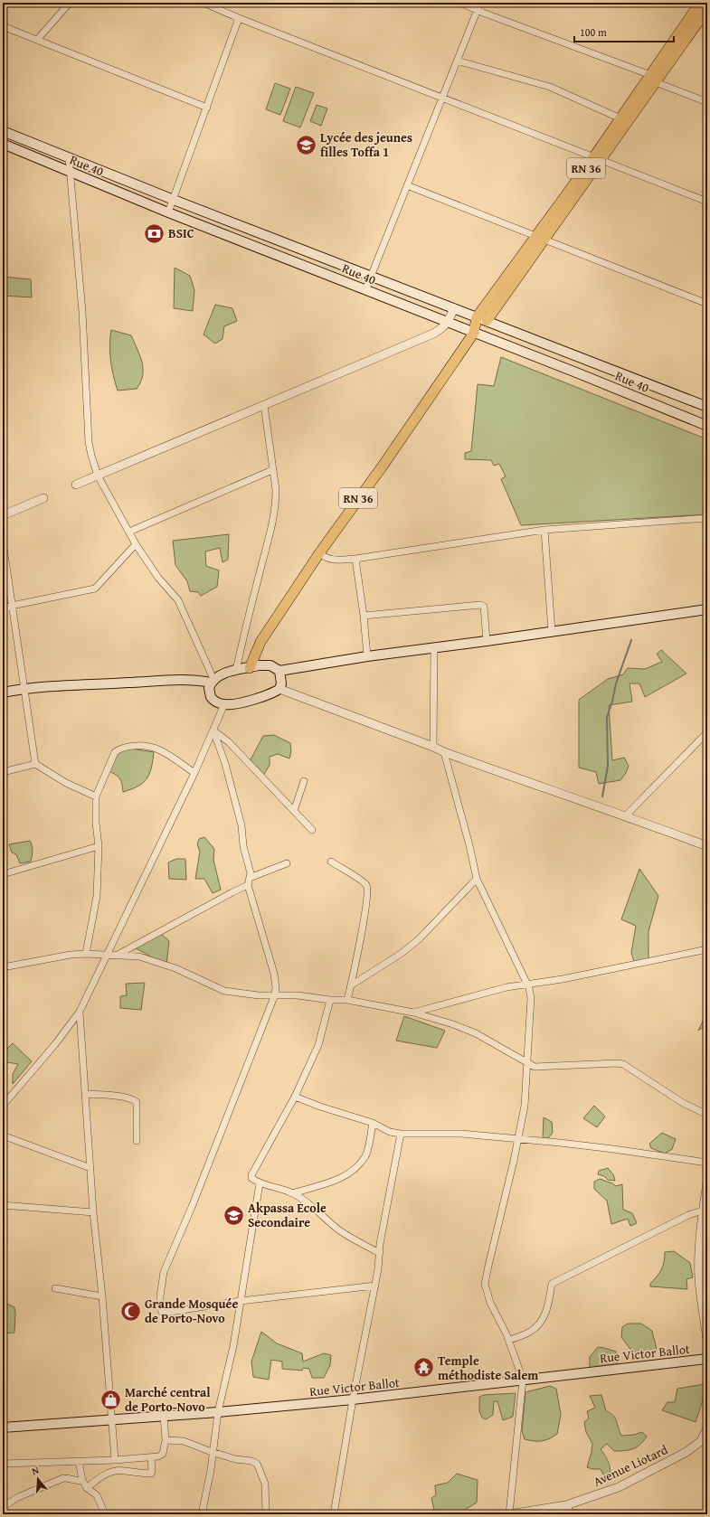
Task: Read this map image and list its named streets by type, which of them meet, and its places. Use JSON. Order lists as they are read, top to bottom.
{
  "streets": {
    "main road": ["Rue 40", "RN 36", "Rue Victor Ballot"],
    "street": ["Avenue Liotard"]
  },
  "crossings": [
    ["Rue 40", "RN 36"]
  ],
  "places": {
    "school or university": ["Lycée des jeunes filles Toffa 1", "Akpassa Ecole Secondaire"],
    "bank": ["BSIC"],
    "mosque": ["Grande Mosquée de Porto-Novo"],
    "temple": ["Temple méthodiste Salem"],
    "shop": ["Marché central de Porto-Novo"]
  },
  "scale_bar": "100 m",
  "north": "top"
}
